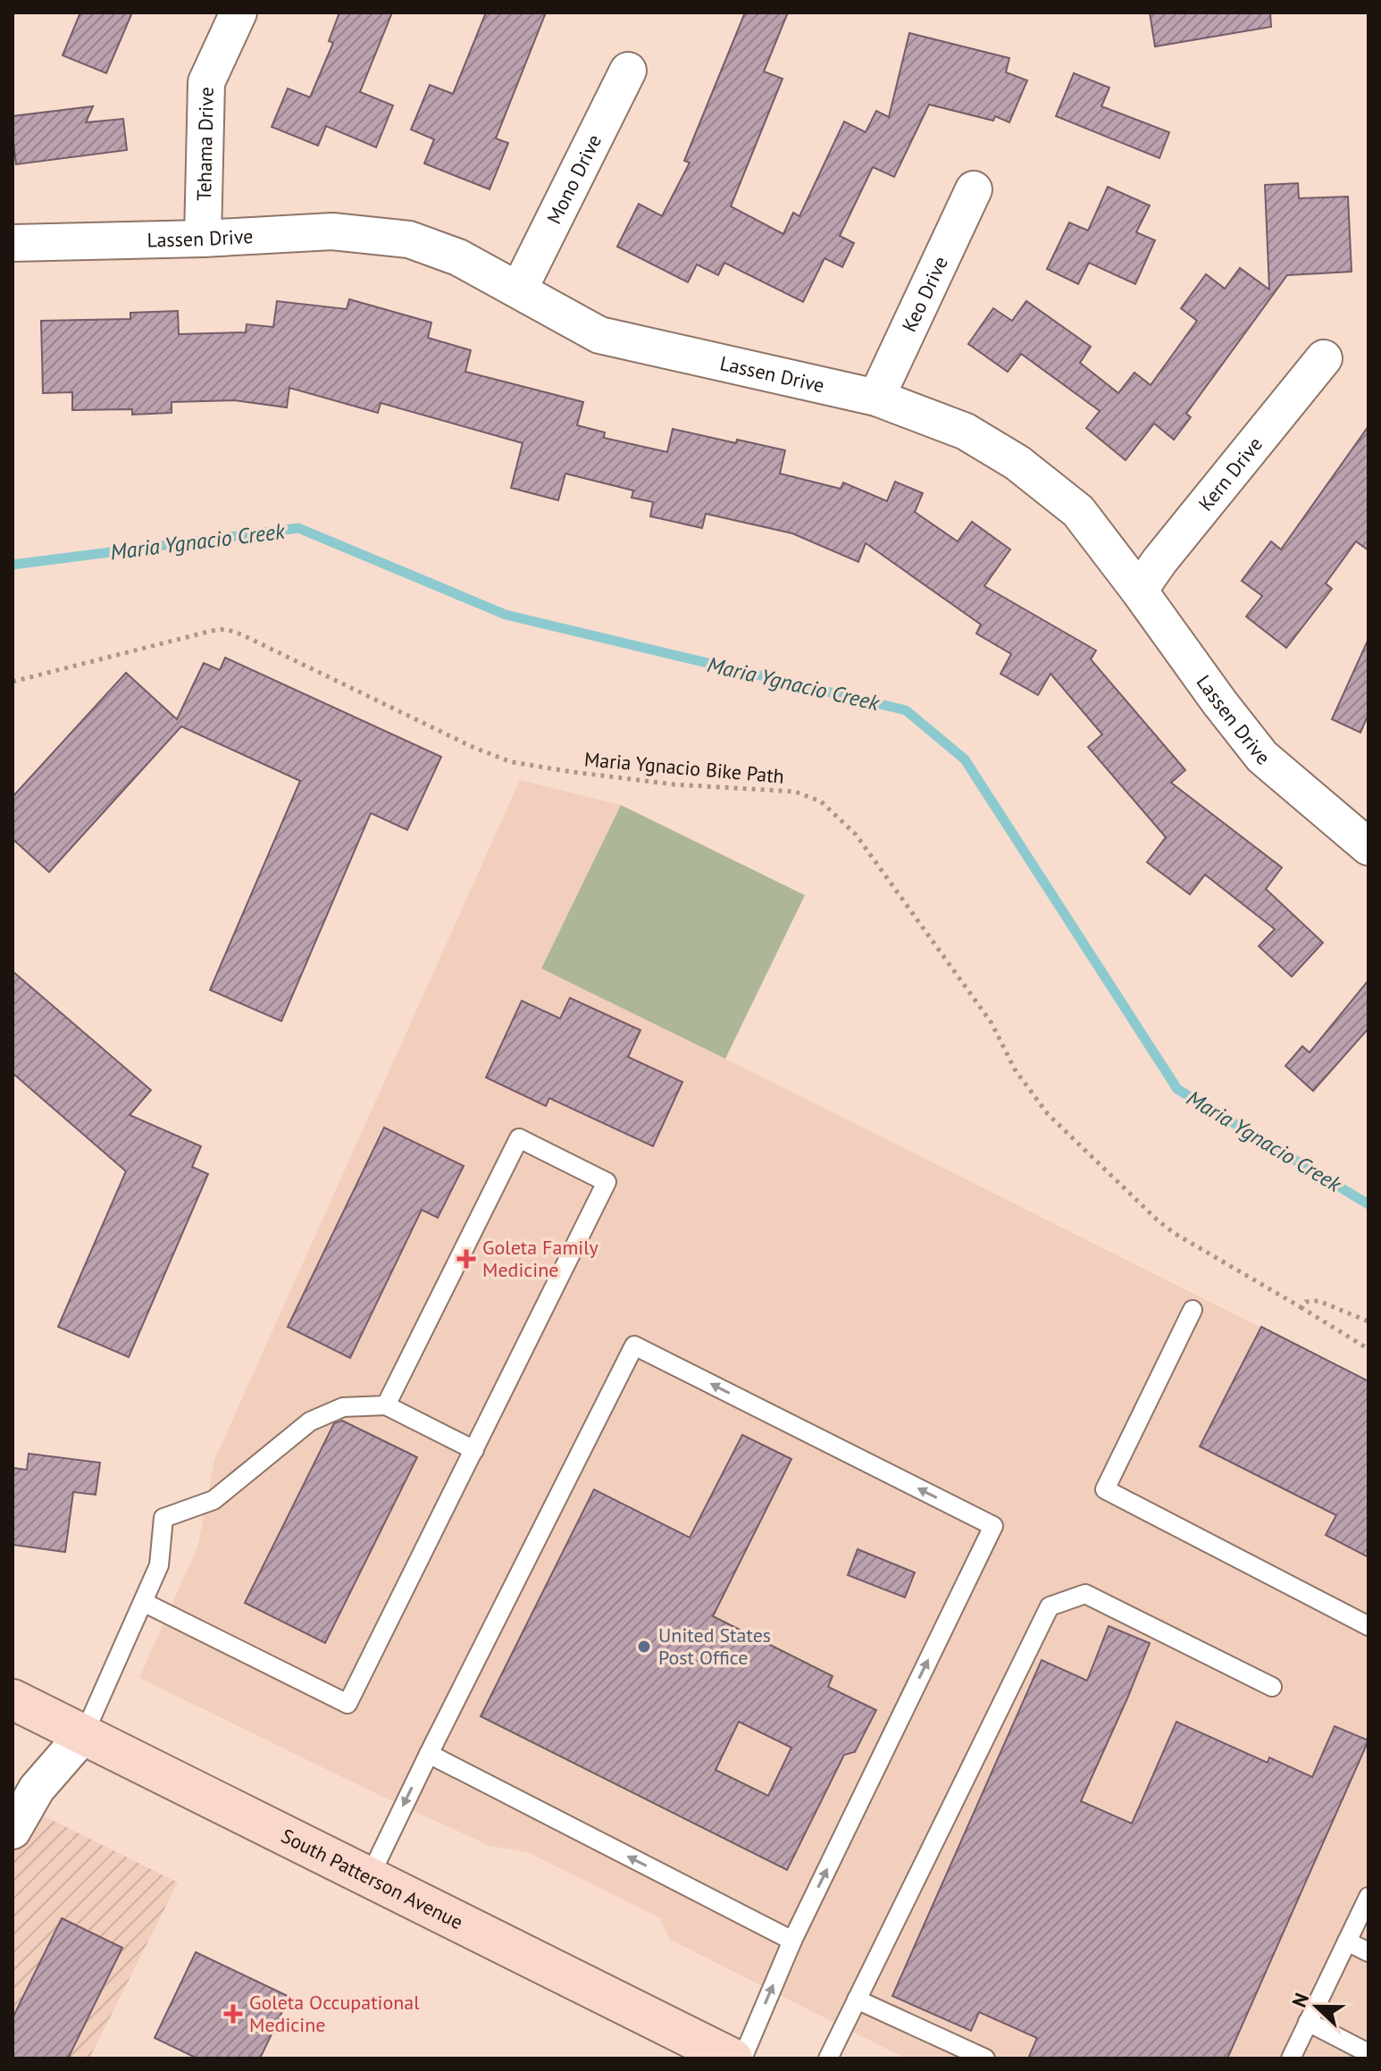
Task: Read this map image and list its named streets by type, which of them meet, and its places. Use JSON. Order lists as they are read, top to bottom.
{
  "streets": {
    "main road": ["South Patterson Avenue"],
    "street": [
      "Tehama Drive",
      "Mono Drive",
      "Lassen Drive",
      "Keo Drive",
      "Kern Drive"
    ],
    "path": ["Maria Ygnacio Bike Path"]
  },
  "crossings": [
    ["Tehama Drive", "Lassen Drive"],
    ["Mono Drive", "Lassen Drive"],
    ["Lassen Drive", "Keo Drive"],
    ["Lassen Drive", "Kern Drive"]
  ],
  "water": ["Maria Ygnacio Creek"],
  "places": {
    "health": ["Goleta Family Medicine", "Goleta Occupational Medicine"],
    "other": ["United States Post Office"]
  },
  "north": "left"
}
